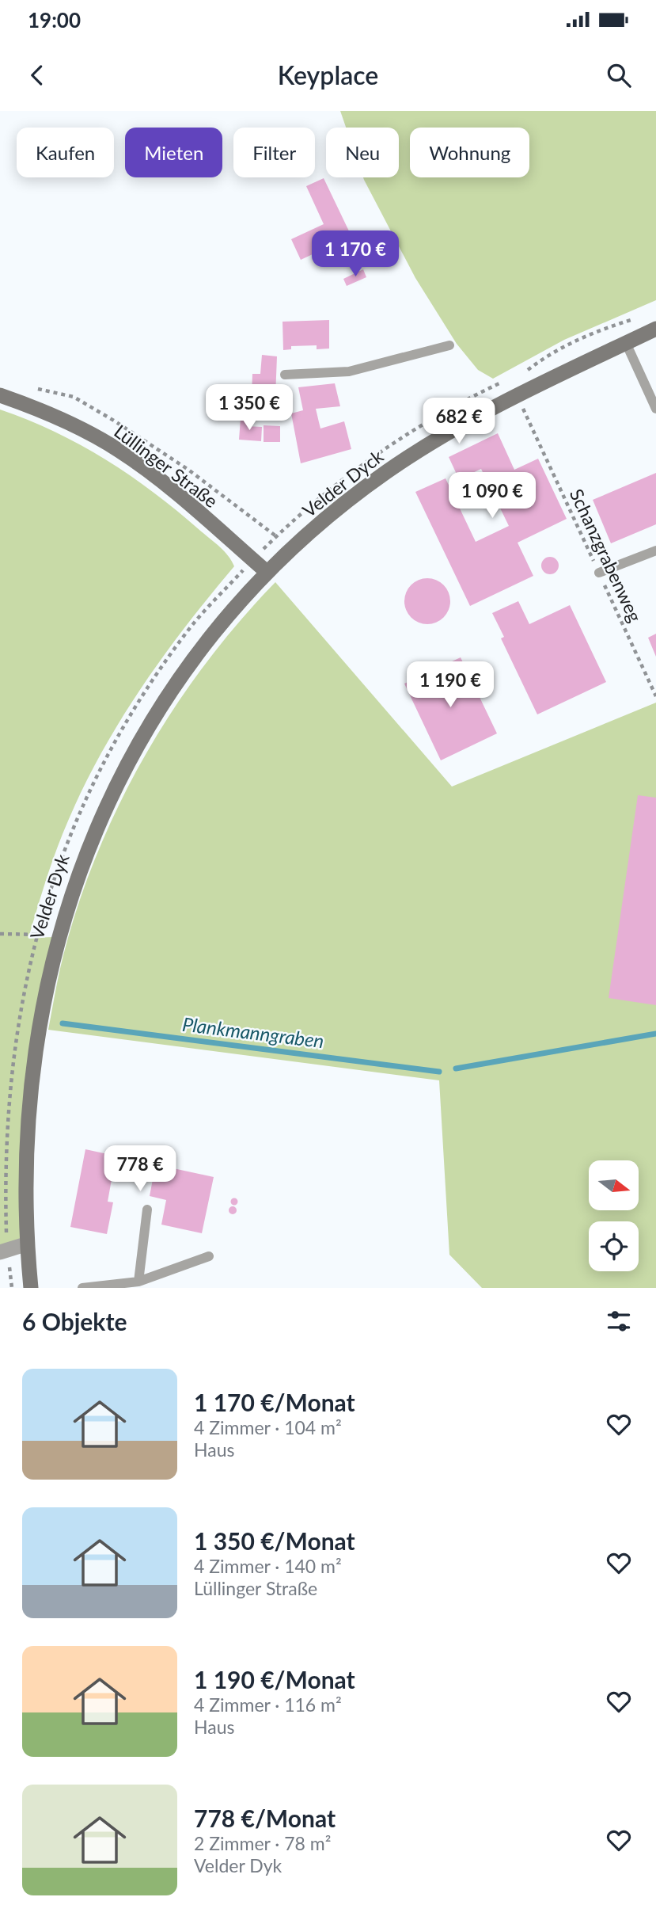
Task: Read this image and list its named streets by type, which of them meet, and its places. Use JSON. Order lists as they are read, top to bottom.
{
  "streets": {
    "main road": ["Lüllinger Straße", "Velder Dyck", "Velder Dyk"],
    "path": ["Schanzgrabenweg"]
  },
  "crossings": [
    ["Lüllinger Straße", "Velder Dyck"],
    ["Lüllinger Straße", "Velder Dyk"],
    ["Velder Dyck", "Schanzgrabenweg"],
    ["Velder Dyck", "Velder Dyk"]
  ],
  "water": ["Plankmanngraben"],
  "north": "right",
  "page": {
    "status": "19:00",
    "header": "Keyplace",
    "chip": [
      "Kaufen",
      "Mieten",
      "Filter",
      "Neu",
      "Wohnung"
    ],
    "price": [
      "1 170 €",
      "1 350 €",
      "682 €",
      "1 090 €",
      "1 190 €",
      "778 €"
    ],
    "heading": "6 Objekte",
    "list": [
      {
        "name": "1 170 €/Monat",
        "note": "4 Zimmer · 104 m² · Haus"
      },
      {
        "name": "1 350 €/Monat",
        "note": "4 Zimmer · 140 m² · Lüllinger Straße"
      },
      {
        "name": "1 190 €/Monat",
        "note": "4 Zimmer · 116 m² · Haus"
      },
      {
        "name": "778 €/Monat",
        "note": "2 Zimmer · 78 m² · Velder Dyk"
      }
    ]
  }
}
